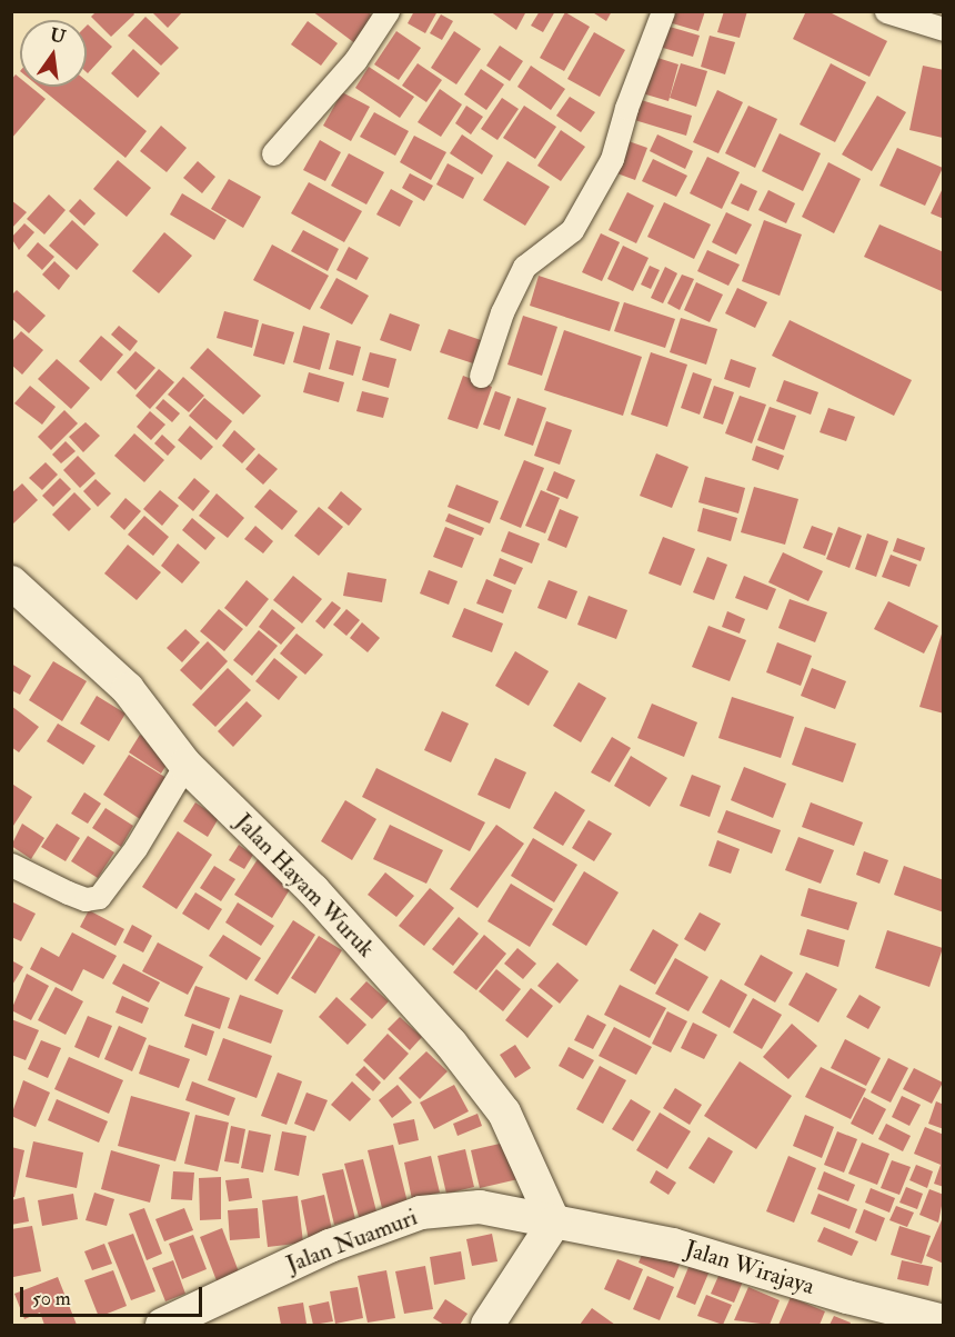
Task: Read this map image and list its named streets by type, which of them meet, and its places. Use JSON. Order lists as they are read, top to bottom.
{
  "streets": {
    "street": ["Jalan Hayam Wuruk", "Jalan Nuamuri", "Jalan Wirajaya"]
  },
  "crossings": [
    ["Jalan Hayam Wuruk", "Jalan Nuamuri"],
    ["Jalan Hayam Wuruk", "Jalan Wirajaya"],
    ["Jalan Nuamuri", "Jalan Wirajaya"]
  ],
  "scale_bar": "50 m",
  "north": "top"
}
